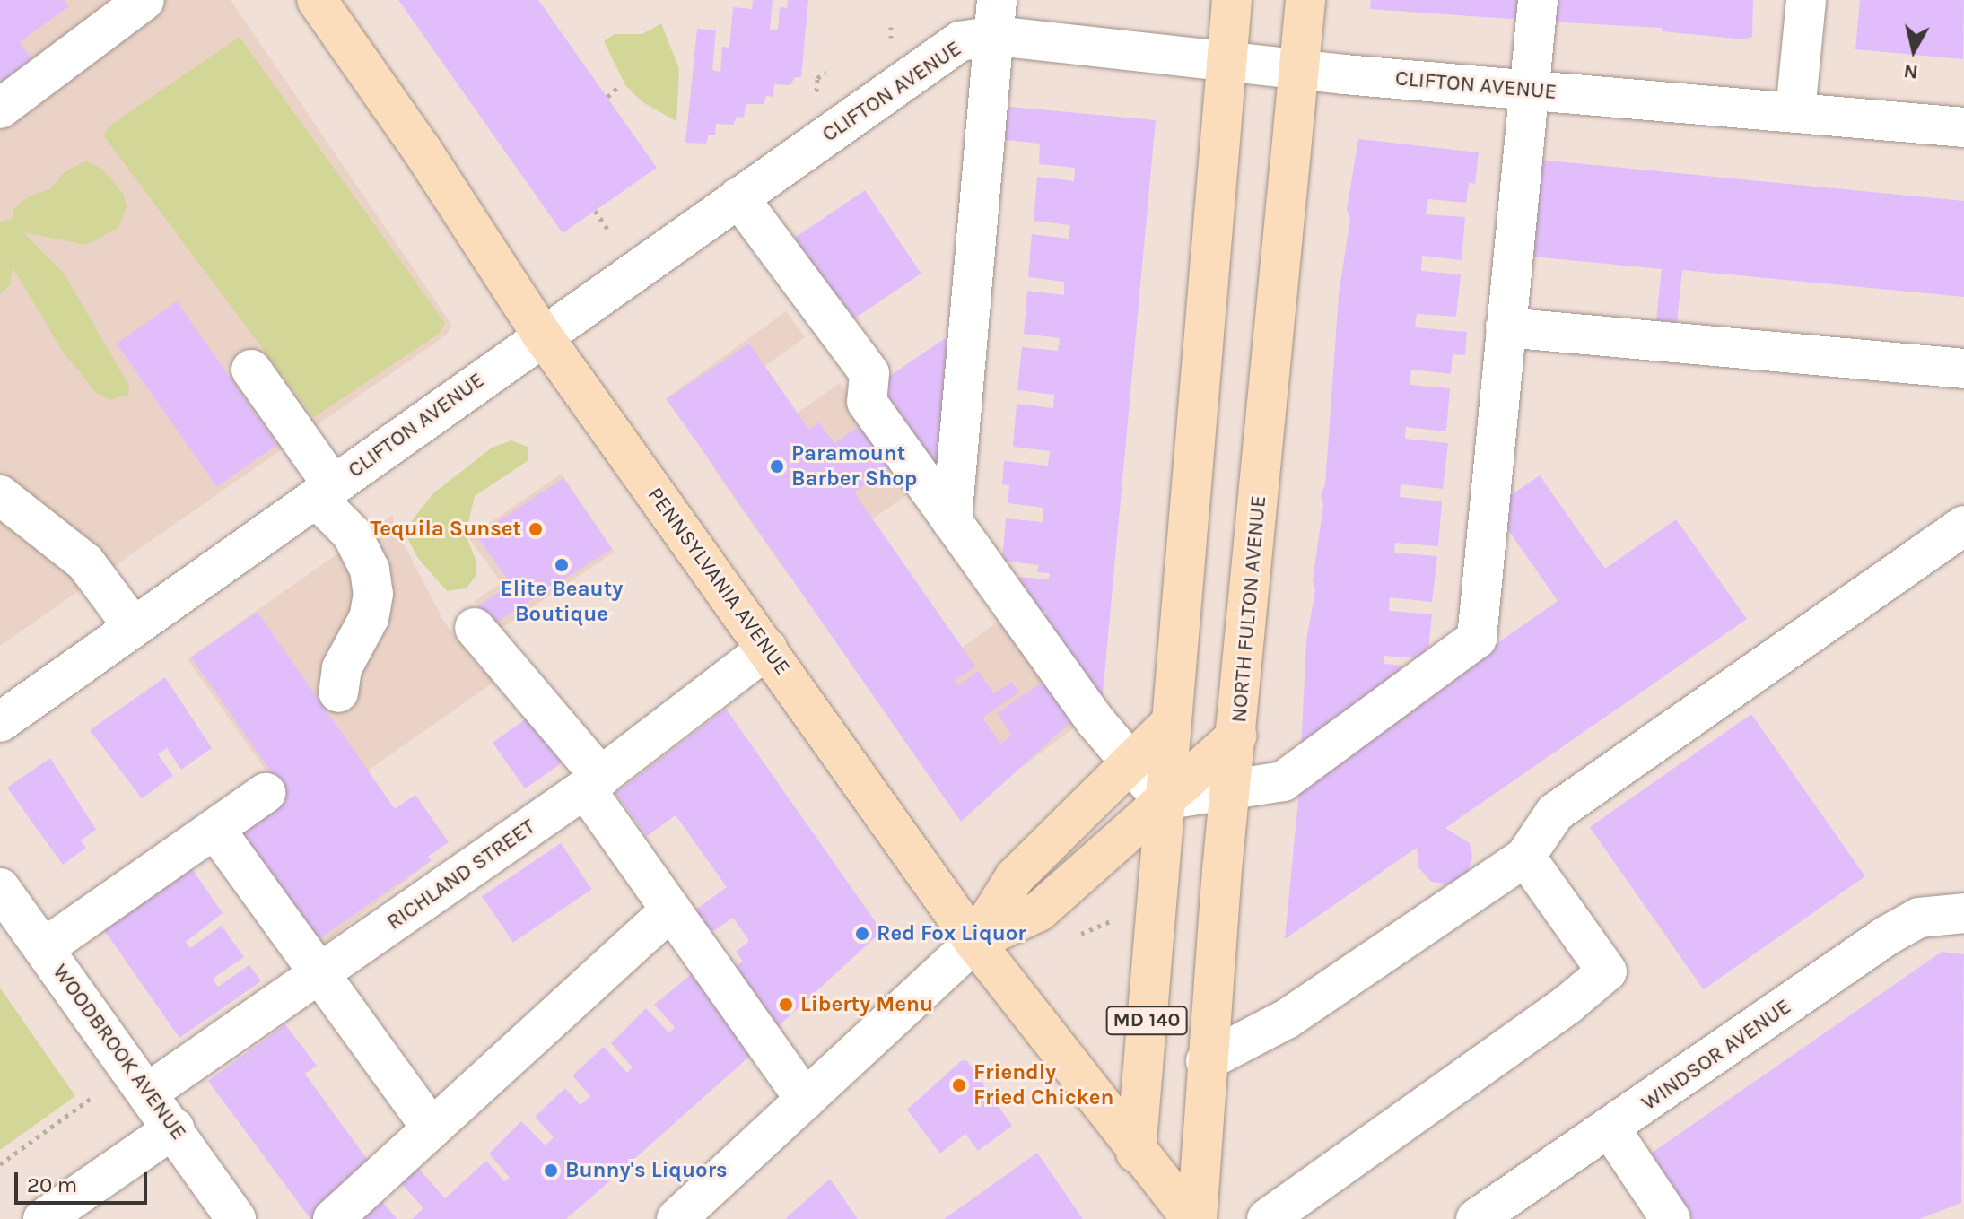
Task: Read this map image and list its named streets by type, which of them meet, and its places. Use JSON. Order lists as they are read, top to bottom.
{
  "streets": {
    "main road": ["PENNSYLVANIA AVENUE", "NORTH FULTON AVENUE", "MD 140"],
    "street": [
      "CLIFTON AVENUE",
      "RICHLAND STREET",
      "WOODBROOK AVENUE",
      "WINDSOR AVENUE"
    ]
  },
  "crossings": [
    ["CLIFTON AVENUE", "PENNSYLVANIA AVENUE"],
    ["CLIFTON AVENUE", "NORTH FULTON AVENUE"],
    ["PENNSYLVANIA AVENUE", "NORTH FULTON AVENUE"],
    ["PENNSYLVANIA AVENUE", "RICHLAND STREET"],
    ["PENNSYLVANIA AVENUE", "MD 140"],
    ["RICHLAND STREET", "WOODBROOK AVENUE"]
  ],
  "places": [
    "Paramount Barber Shop",
    "Tequila Sunset",
    "Elite Beauty Boutique",
    "Red Fox Liquor",
    "Liberty Menu",
    "Friendly Fried Chicken",
    "Bunny's Liquors"
  ],
  "scale_bar": "20 m",
  "north": "bottom"
}
